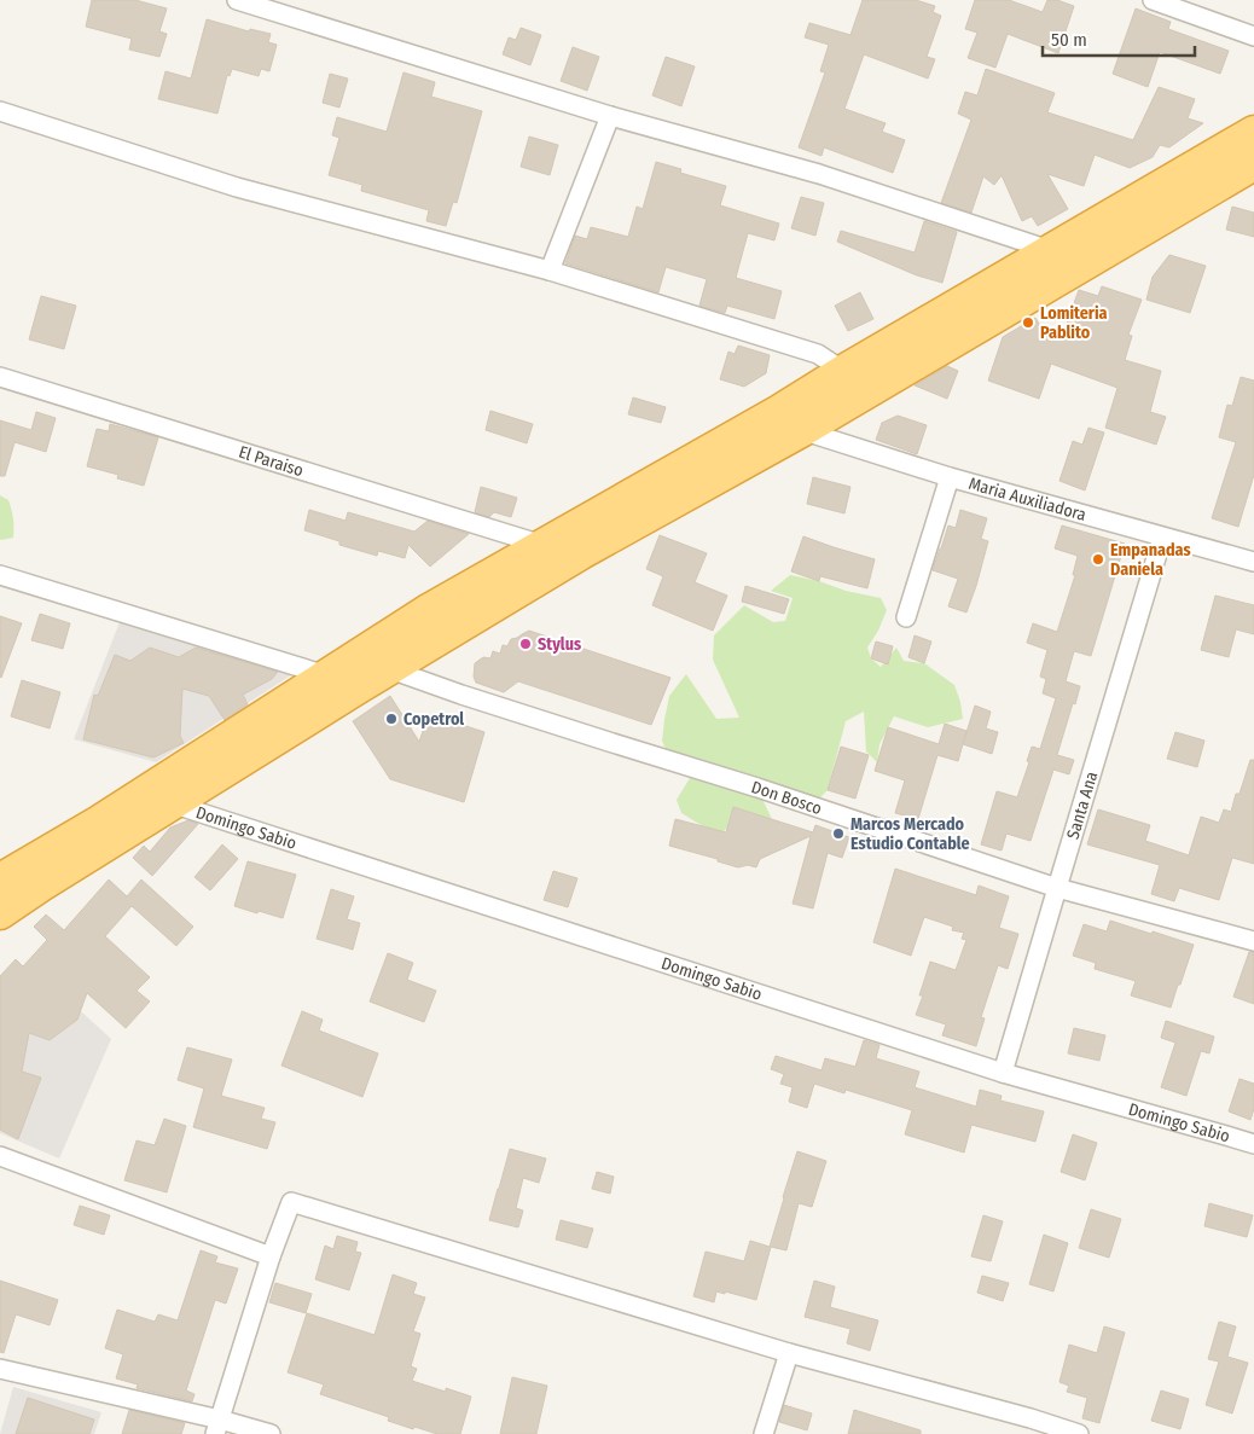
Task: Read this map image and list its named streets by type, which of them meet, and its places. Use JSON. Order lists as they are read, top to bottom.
{
  "streets": {
    "street": [
      "El Paraiso",
      "Maria Auxiliadora",
      "Don Bosco",
      "Santa Ana",
      "Domingo Sabio"
    ]
  },
  "crossings": [
    ["Maria Auxiliadora", "Santa Ana"],
    ["Don Bosco", "Santa Ana"],
    ["Santa Ana", "Domingo Sabio"]
  ],
  "places": [
    "Lomiteria Pablito",
    "Empanadas Daniela",
    "Stylus",
    "Copetrol",
    "Marcos Mercado Estudio Contable"
  ],
  "scale_bar": "50 m"
}
